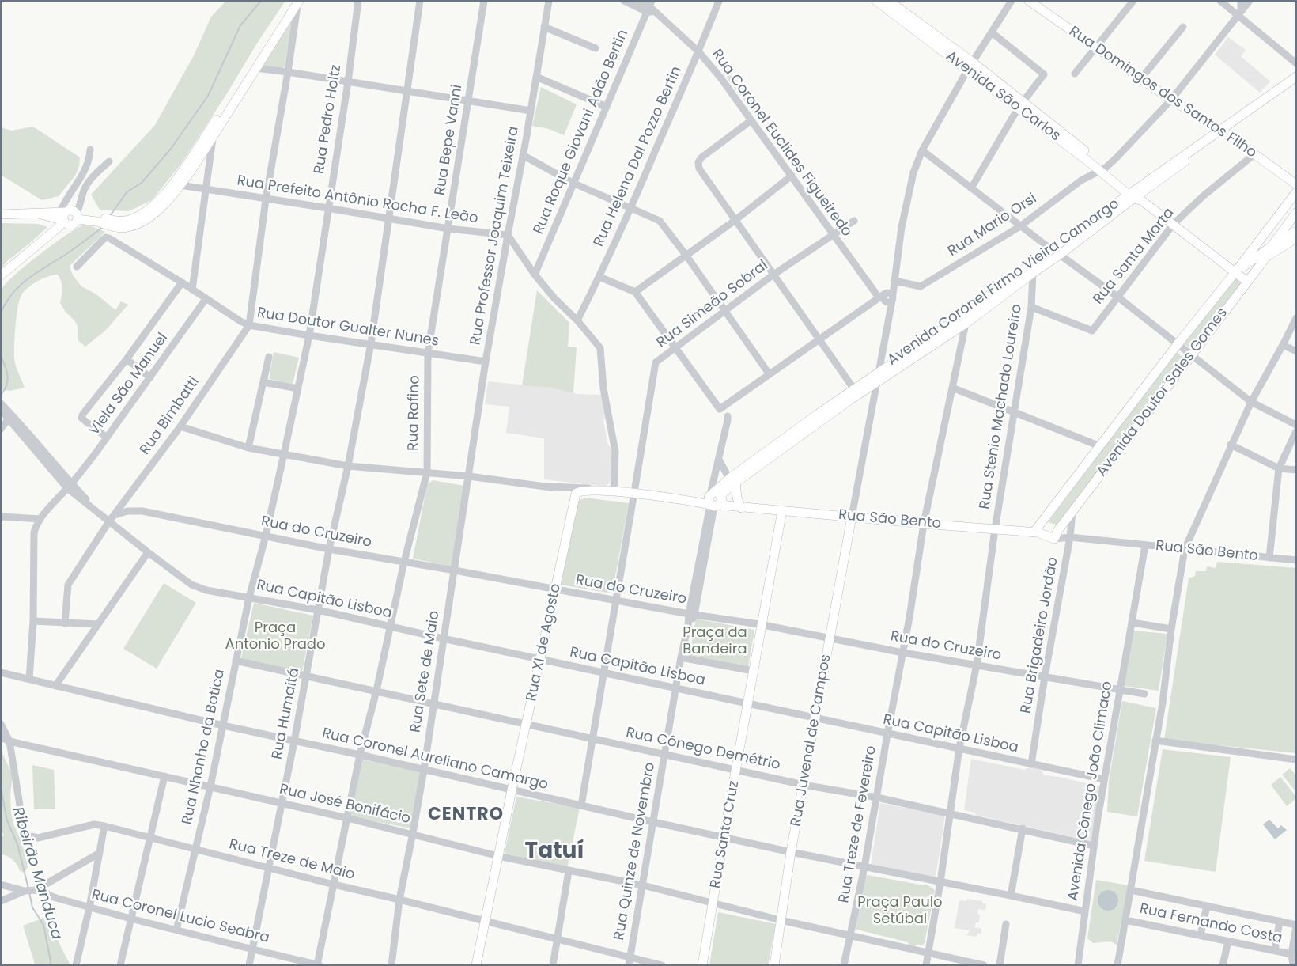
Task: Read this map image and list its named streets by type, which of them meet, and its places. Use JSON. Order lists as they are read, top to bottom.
{
  "streets": {
    "main road": [
      "Rua Domingos dos Santos Filho",
      "Avenida São Carlos",
      "Avenida Coronel Firmo Vieira Camargo",
      "Avenida Doutor Sales Gomes",
      "Rua São Bento",
      "Rua XI de Agosto",
      "Rua Juvenal de Campos",
      "Rua Santa Cruz"
    ],
    "street": [
      "Rua Pedro Holtz",
      "Rua Roque Giovani Adão Bertin",
      "Rua Bepe Vanni",
      "Rua Coronel Euclides Figueiredo",
      "Rua Helena Dal Pozzo Bertin",
      "Rua Prefeito Antônio Rocha F. Leão",
      "Rua Mario Orsi",
      "Rua Professor Joaquim Teixeira",
      "Rua Santa Marta",
      "Rua Simeão Sobral",
      "Rua Doutor Gualter Nunes",
      "Viela São Manuel",
      "Rua Stenio Machado Loureiro",
      "Rua Rafino",
      "Rua Bimbatti",
      "Rua do Cruzeiro",
      "Rua Capitão Lisboa",
      "Rua Brigadeiro Jordão",
      "Rua Sete de Maio",
      "Rua Humaitá",
      "Rua Nhonho da Botica",
      "Rua Cônego Demétrio",
      "Rua Coronel Aureliano Camargo",
      "Avenida Cônego João Climaco",
      "Rua José Bonifácio",
      "Rua Treze de Fevereiro",
      "Rua Quinze de Novembro",
      "Rua Treze de Maio",
      "Rua Coronel Lucio Seabra",
      "Rua Fernando Costa"
    ]
  },
  "crossings": [
    ["Rua Domingos dos Santos Filho", "Rua Mario Orsi"],
    ["Rua Domingos dos Santos Filho", "Rua Santa Marta"],
    ["Rua Domingos dos Santos Filho", "Avenida Coronel Firmo Vieira Camargo"],
    ["Avenida São Carlos", "Rua Mario Orsi"],
    ["Avenida São Carlos", "Rua Santa Marta"],
    ["Avenida São Carlos", "Avenida Coronel Firmo Vieira Camargo"],
    ["Avenida São Carlos", "Avenida Doutor Sales Gomes"],
    ["Rua Pedro Holtz", "Rua Prefeito Antônio Rocha F. Leão"],
    ["Rua Pedro Holtz", "Rua Doutor Gualter Nunes"],
    ["Rua Pedro Holtz", "Rua Nhonho da Botica"],
    ["Rua Roque Giovani Adão Bertin", "Rua Coronel Euclides Figueiredo"],
    ["Rua Bepe Vanni", "Rua Prefeito Antônio Rocha F. Leão"],
    ["Rua Bepe Vanni", "Rua Doutor Gualter Nunes"],
    ["Rua Bepe Vanni", "Rua Rafino"],
    ["Rua Coronel Euclides Figueiredo", "Rua Helena Dal Pozzo Bertin"],
    ["Rua Coronel Euclides Figueiredo", "Rua Simeão Sobral"],
    ["Rua Prefeito Antônio Rocha F. Leão", "Rua Professor Joaquim Teixeira"],
    ["Rua Prefeito Antônio Rocha F. Leão", "Rua Humaitá"],
    ["Rua Professor Joaquim Teixeira", "Rua Doutor Gualter Nunes"],
    ["Rua Professor Joaquim Teixeira", "Rua São Bento"],
    ["Rua Professor Joaquim Teixeira", "Rua do Cruzeiro"],
    ["Rua Professor Joaquim Teixeira", "Rua Sete de Maio"],
    ["Rua Santa Marta", "Rua Stenio Machado Loureiro"],
    ["Avenida Coronel Firmo Vieira Camargo", "Rua Stenio Machado Loureiro"],
    ["Avenida Coronel Firmo Vieira Camargo", "Rua São Bento"],
    ["Avenida Coronel Firmo Vieira Camargo", "Rua Treze de Fevereiro"],
    ["Avenida Coronel Firmo Vieira Camargo", "Rua Quinze de Novembro"],
    ["Rua Simeão Sobral", "Rua São Bento"],
    ["Rua Simeão Sobral", "Rua do Cruzeiro"],
    ["Rua Simeão Sobral", "Rua Capitão Lisboa"],
    ["Rua Simeão Sobral", "Rua Cônego Demétrio"],
    ["Rua Simeão Sobral", "Rua Coronel Aureliano Camargo"],
    ["Rua Doutor Gualter Nunes", "Viela São Manuel"],
    ["Rua Doutor Gualter Nunes", "Rua Rafino"],
    ["Rua Doutor Gualter Nunes", "Rua Bimbatti"],
    ["Rua Doutor Gualter Nunes", "Rua Humaitá"],
    ["Viela São Manuel", "Rua Capitão Lisboa"],
    ["Viela São Manuel", "Rua Coronel Aureliano Camargo"],
    ["Avenida Doutor Sales Gomes", "Rua São Bento"],
    ["Avenida Doutor Sales Gomes", "Rua Brigadeiro Jordão"],
    ["Rua Stenio Machado Loureiro", "Rua São Bento"],
    ["Rua Stenio Machado Loureiro", "Rua do Cruzeiro"],
    ["Rua Stenio Machado Loureiro", "Rua Capitão Lisboa"],
    ["Rua Stenio Machado Loureiro", "Rua Cônego Demétrio"],
    ["Rua Rafino", "Rua São Bento"],
    ["Rua Rafino", "Rua do Cruzeiro"],
    ["Rua Rafino", "Rua Capitão Lisboa"],
    ["Rua Rafino", "Rua Cônego Demétrio"],
    ["Rua Rafino", "Rua Coronel Aureliano Camargo"],
    ["Rua Rafino", "Rua José Bonifácio"],
    ["Rua Rafino", "Rua Treze de Maio"],
    ["Rua Rafino", "Rua Coronel Lucio Seabra"],
    ["Rua Bimbatti", "Rua São Bento"],
    ["Rua Bimbatti", "Rua do Cruzeiro"],
    ["Rua Bimbatti", "Rua Capitão Lisboa"],
    ["Rua São Bento", "Rua Brigadeiro Jordão"],
    ["Rua São Bento", "Rua XI de Agosto"],
    ["Rua São Bento", "Rua Humaitá"],
    ["Rua São Bento", "Rua Juvenal de Campos"],
    ["Rua São Bento", "Rua Nhonho da Botica"],
    ["Rua São Bento", "Avenida Cônego João Climaco"],
    ["Rua São Bento", "Rua Treze de Fevereiro"],
    ["Rua São Bento", "Rua Santa Cruz"],
    ["Rua São Bento", "Rua Quinze de Novembro"],
    ["Rua do Cruzeiro", "Rua Brigadeiro Jordão"],
    ["Rua do Cruzeiro", "Rua XI de Agosto"],
    ["Rua do Cruzeiro", "Rua Sete de Maio"],
    ["Rua do Cruzeiro", "Rua Humaitá"],
    ["Rua do Cruzeiro", "Rua Juvenal de Campos"],
    ["Rua do Cruzeiro", "Rua Nhonho da Botica"],
    ["Rua do Cruzeiro", "Avenida Cônego João Climaco"],
    ["Rua do Cruzeiro", "Rua Treze de Fevereiro"],
    ["Rua do Cruzeiro", "Rua Santa Cruz"],
    ["Rua do Cruzeiro", "Rua Quinze de Novembro"],
    ["Rua Capitão Lisboa", "Rua Brigadeiro Jordão"],
    ["Rua Capitão Lisboa", "Rua XI de Agosto"],
    ["Rua Capitão Lisboa", "Rua Sete de Maio"],
    ["Rua Capitão Lisboa", "Rua Humaitá"],
    ["Rua Capitão Lisboa", "Rua Juvenal de Campos"],
    ["Rua Capitão Lisboa", "Rua Nhonho da Botica"],
    ["Rua Capitão Lisboa", "Avenida Cônego João Climaco"],
    ["Rua Capitão Lisboa", "Rua Treze de Fevereiro"],
    ["Rua Capitão Lisboa", "Rua Santa Cruz"],
    ["Rua Capitão Lisboa", "Rua Quinze de Novembro"],
    ["Rua XI de Agosto", "Rua Cônego Demétrio"],
    ["Rua XI de Agosto", "Rua Coronel Aureliano Camargo"],
    ["Rua XI de Agosto", "Rua José Bonifácio"],
    ["Rua Sete de Maio", "Rua Cônego Demétrio"],
    ["Rua Sete de Maio", "Rua Coronel Aureliano Camargo"],
    ["Rua Sete de Maio", "Rua José Bonifácio"],
    ["Rua Sete de Maio", "Rua Treze de Maio"],
    ["Rua Humaitá", "Rua Cônego Demétrio"],
    ["Rua Humaitá", "Rua Coronel Aureliano Camargo"],
    ["Rua Humaitá", "Rua José Bonifácio"],
    ["Rua Humaitá", "Rua Treze de Maio"],
    ["Rua Humaitá", "Rua Coronel Lucio Seabra"],
    ["Rua Juvenal de Campos", "Rua Cônego Demétrio"],
    ["Rua Juvenal de Campos", "Rua Coronel Aureliano Camargo"],
    ["Rua Juvenal de Campos", "Rua José Bonifácio"],
    ["Rua Nhonho da Botica", "Rua Cônego Demétrio"],
    ["Rua Nhonho da Botica", "Rua Coronel Aureliano Camargo"],
    ["Rua Nhonho da Botica", "Rua José Bonifácio"],
    ["Rua Nhonho da Botica", "Rua Treze de Maio"],
    ["Rua Nhonho da Botica", "Rua Coronel Lucio Seabra"],
    ["Rua Cônego Demétrio", "Avenida Cônego João Climaco"],
    ["Rua Cônego Demétrio", "Rua Treze de Fevereiro"],
    ["Rua Cônego Demétrio", "Rua Santa Cruz"],
    ["Rua Cônego Demétrio", "Rua Quinze de Novembro"],
    ["Rua Coronel Aureliano Camargo", "Rua Treze de Fevereiro"],
    ["Rua Coronel Aureliano Camargo", "Rua Santa Cruz"],
    ["Rua Coronel Aureliano Camargo", "Rua Quinze de Novembro"],
    ["Rua José Bonifácio", "Rua Treze de Fevereiro"],
    ["Rua José Bonifácio", "Rua Santa Cruz"],
    ["Rua José Bonifácio", "Rua Quinze de Novembro"],
    ["Rua José Bonifácio", "Rua Treze de Maio"],
    ["Rua Quinze de Novembro", "Rua Treze de Maio"]
  ],
  "districts": ["CENTRO", "Tatuí"],
  "water": ["Ribeirão Manduca"],
  "parks": ["Praça Antonio Prado", "Praça da Bandeira", "Praça Paulo Setúbal"]
}
